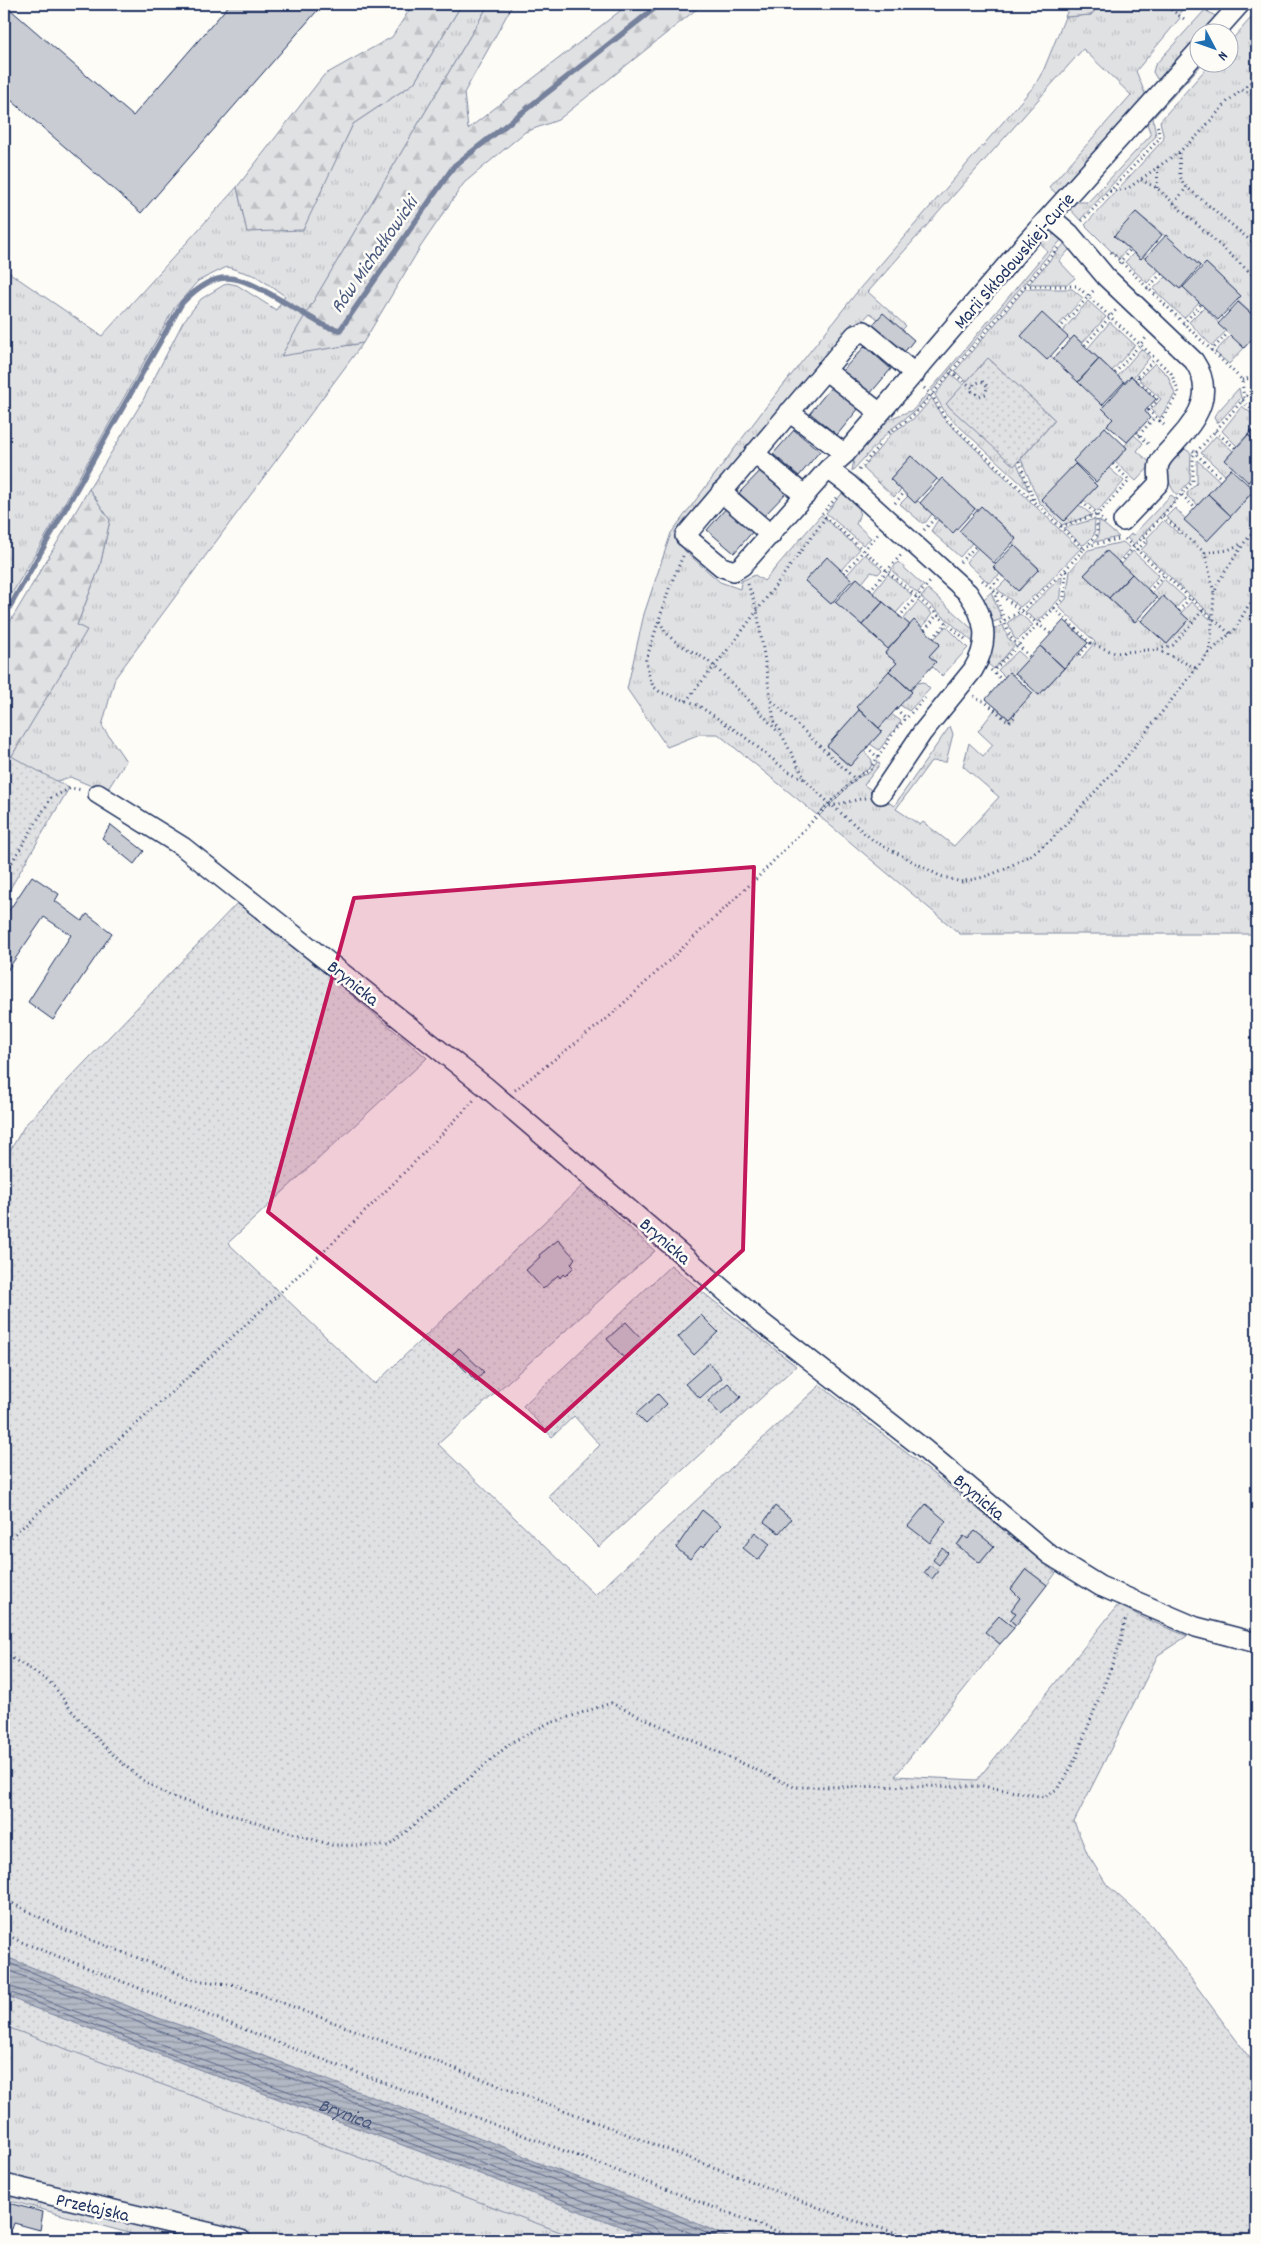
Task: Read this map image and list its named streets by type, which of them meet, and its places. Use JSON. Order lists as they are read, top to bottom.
{
  "streets": {
    "street": ["Marii Skłodowskiej-Curie", "Brynicka", "Przełajska"]
  },
  "water": ["Rów Michałkowicki", "Brynica"],
  "north": "bottom right"
}
